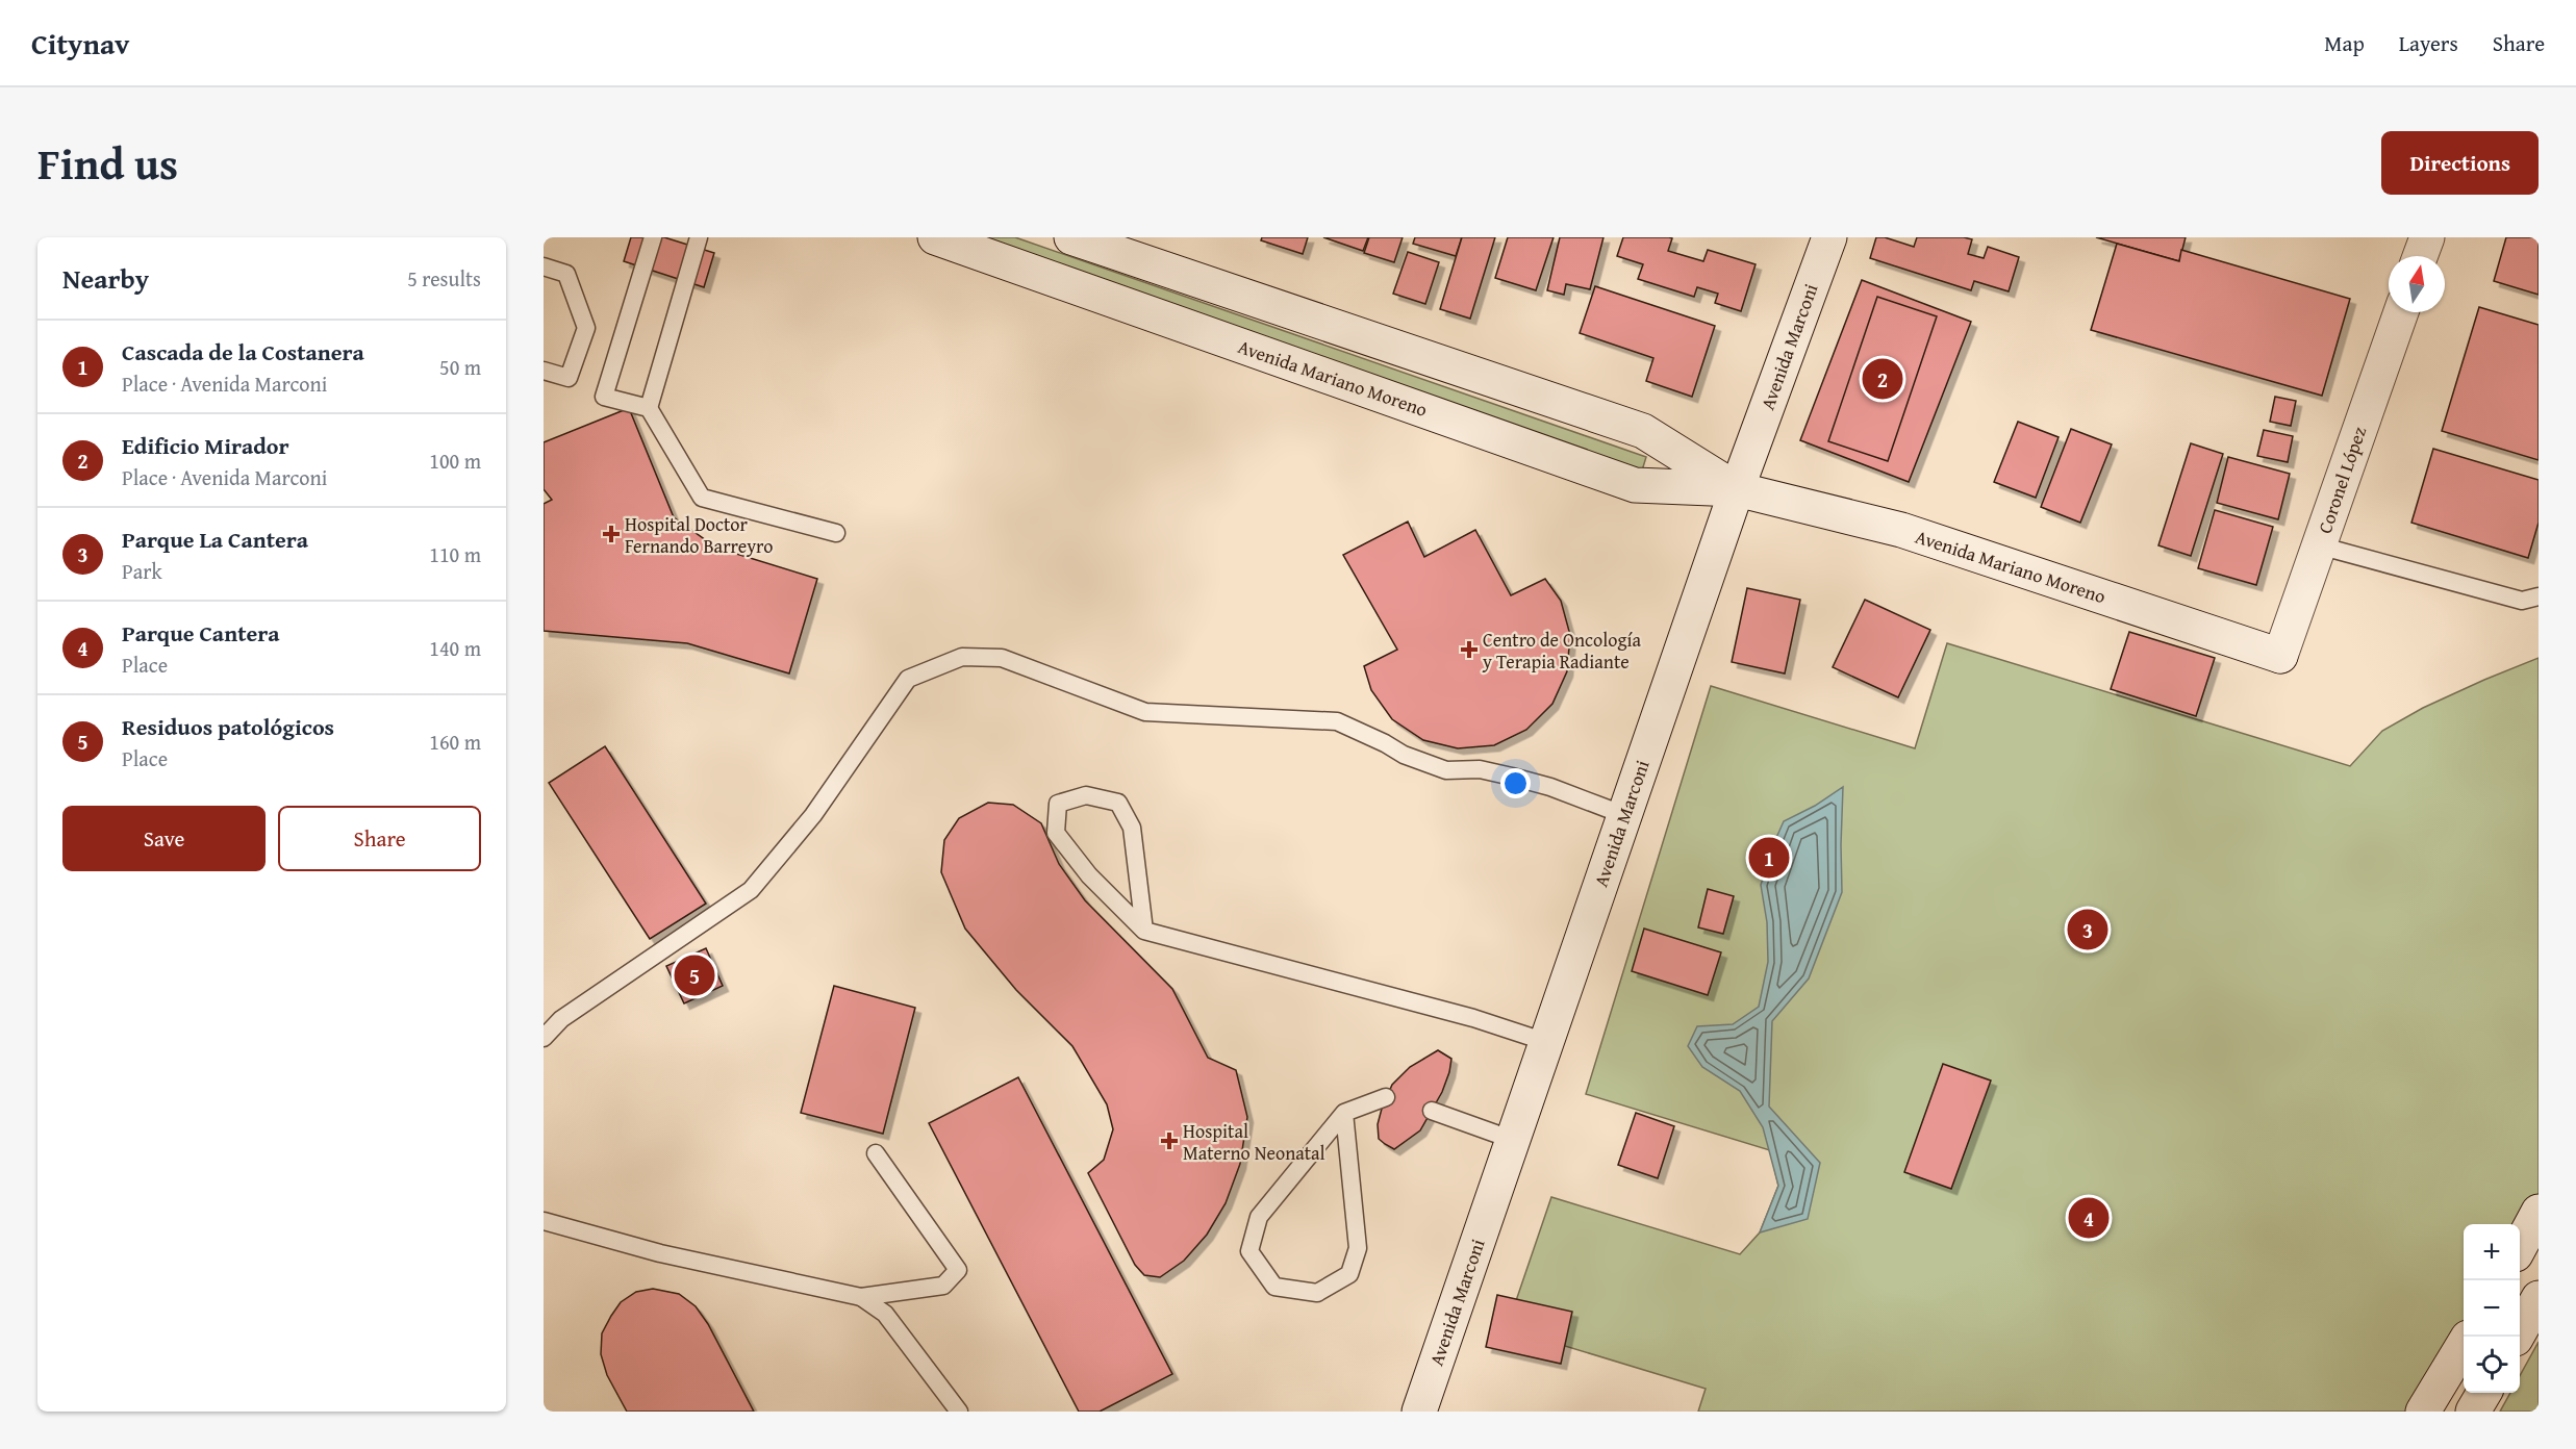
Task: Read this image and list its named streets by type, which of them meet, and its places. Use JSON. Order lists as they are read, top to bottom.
{
  "streets": {
    "main road": ["Avenida Marconi", "Avenida Mariano Moreno", "Coronel López"]
  },
  "crossings": [
    ["Avenida Marconi", "Avenida Mariano Moreno"],
    ["Avenida Mariano Moreno", "Coronel López"]
  ],
  "places": {
    "health": ["Hospital Doctor Fernando Barreyro", "Centro de Oncología y Terapia Radiante", "Hospital Materno Neonatal"]
  },
  "north": "top",
  "page": {
    "header": "Citynav",
    "nav": ["Map", "Layers", "Share"],
    "title": "Find us",
    "buttons": [
      "Directions",
      ["Save", "Share"]
    ],
    "heading": ["Nearby", "5 results"],
    "list": [
      {
        "mark": "1",
        "name": "Cascada de la Costanera",
        "note": "Place · Avenida Marconi",
        "value": "50 m"
      },
      {
        "mark": "2",
        "name": "Edificio Mirador",
        "note": "Place · Avenida Marconi",
        "value": "100 m"
      },
      {
        "mark": "3",
        "name": "Parque La Cantera",
        "note": "Park",
        "value": "110 m"
      },
      {
        "mark": "4",
        "name": "Parque Cantera",
        "note": "Place",
        "value": "140 m"
      },
      {
        "mark": "5",
        "name": "Residuos patológicos",
        "note": "Place",
        "value": "160 m"
      }
    ],
    "pins": [
      "2",
      "1",
      "3",
      "5",
      "4"
    ],
    "map_buttons": ["+", "−"]
  }
}
